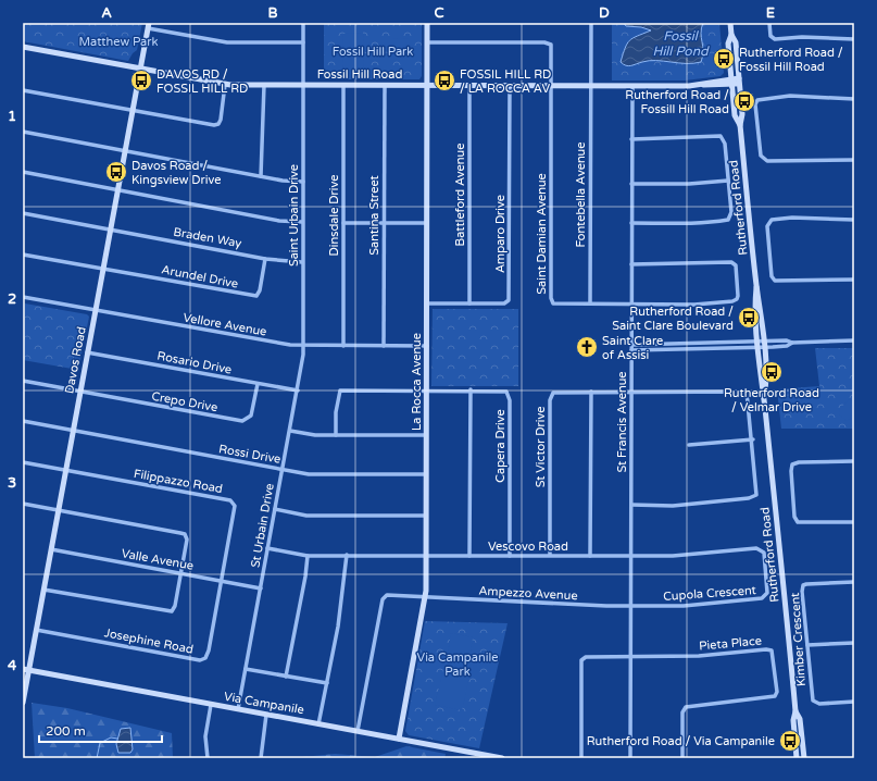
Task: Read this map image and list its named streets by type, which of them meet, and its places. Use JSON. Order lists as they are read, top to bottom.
{
  "streets": {
    "street": [
      "Fossil Hill Road",
      "Battleford Avenue",
      "Fontebella Avenue",
      "Rutherford Road",
      "Saint Urbain Drive",
      "Dinsdale Drive",
      "Santina Street",
      "Amparo Drive",
      "Saint Damian Avenue",
      "Braden Way",
      "Arundel Drive",
      "Vellore Avenue",
      "Davos Road",
      "Rosario Drive",
      "La Rocca Avenue",
      "Crepo Drive",
      "St Francis Avenue",
      "Capera Drive",
      "St Victor Drive",
      "Rossi Drive",
      "Filippazzo Road",
      "St Urbain Drive",
      "Vescovo Road",
      "Valle Avenue",
      "Ampezzo Avenue",
      "Cupola Crescent",
      "Kimber Crescent",
      "Josephine Road",
      "Pieta Place",
      "Via Campanile"
    ]
  },
  "crossings": [
    ["Fossil Hill Road", "Battleford Avenue"],
    ["Fossil Hill Road", "Fontebella Avenue"],
    ["Fossil Hill Road", "Rutherford Road"],
    ["Fossil Hill Road", "Saint Urbain Drive"],
    ["Fossil Hill Road", "Dinsdale Drive"],
    ["Fossil Hill Road", "Santina Street"],
    ["Fossil Hill Road", "Amparo Drive"],
    ["Fossil Hill Road", "Saint Damian Avenue"],
    ["Fossil Hill Road", "Davos Road"],
    ["Fossil Hill Road", "La Rocca Avenue"],
    ["Fossil Hill Road", "St Francis Avenue"],
    ["Battleford Avenue", "Amparo Drive"],
    ["Fontebella Avenue", "Saint Damian Avenue"],
    ["Saint Urbain Drive", "Braden Way"],
    ["Saint Urbain Drive", "Vellore Avenue"],
    ["Saint Urbain Drive", "St Urbain Drive"],
    ["Dinsdale Drive", "Vellore Avenue"],
    ["Santina Street", "Vellore Avenue"],
    ["Amparo Drive", "La Rocca Avenue"],
    ["Saint Damian Avenue", "La Rocca Avenue"],
    ["Saint Damian Avenue", "St Francis Avenue"],
    ["Braden Way", "Arundel Drive"],
    ["Braden Way", "Davos Road"],
    ["Arundel Drive", "Davos Road"],
    ["Vellore Avenue", "Davos Road"],
    ["Vellore Avenue", "La Rocca Avenue"],
    ["Vellore Avenue", "St Urbain Drive"],
    ["Davos Road", "Rosario Drive"],
    ["Davos Road", "Crepo Drive"],
    ["Davos Road", "Rossi Drive"],
    ["Davos Road", "Filippazzo Road"],
    ["Davos Road", "Valle Avenue"],
    ["Davos Road", "Josephine Road"],
    ["Davos Road", "Via Campanile"],
    ["Rosario Drive", "Crepo Drive"],
    ["Rosario Drive", "St Urbain Drive"],
    ["La Rocca Avenue", "Capera Drive"],
    ["La Rocca Avenue", "Rossi Drive"],
    ["La Rocca Avenue", "Vescovo Road"],
    ["La Rocca Avenue", "Ampezzo Avenue"],
    ["La Rocca Avenue", "Via Campanile"],
    ["St Francis Avenue", "St Victor Drive"],
    ["St Francis Avenue", "Vescovo Road"],
    ["St Francis Avenue", "Ampezzo Avenue"],
    ["St Francis Avenue", "Cupola Crescent"],
    ["St Francis Avenue", "Pieta Place"],
    ["Capera Drive", "Vescovo Road"],
    ["St Victor Drive", "Vescovo Road"],
    ["Rossi Drive", "St Urbain Drive"],
    ["Filippazzo Road", "Valle Avenue"],
    ["Filippazzo Road", "Josephine Road"],
    ["St Urbain Drive", "Vescovo Road"],
    ["St Urbain Drive", "Valle Avenue"],
    ["St Urbain Drive", "Via Campanile"],
    ["Vescovo Road", "Cupola Crescent"],
    ["Valle Avenue", "Josephine Road"],
    ["Ampezzo Avenue", "Cupola Crescent"],
    ["Ampezzo Avenue", "Via Campanile"]
  ],
  "water": ["Fossil Hill Pond"],
  "parks": ["Matthew Park", "Fossil Hill Park", "Via Campanile Park"],
  "places": {
    "bus stop": [
      "Rutherford Road / Fossil Hill Road",
      "DAVOS RD / FOSSIL HILL RD",
      "FOSSIL HILL RD / LA ROCCA AV",
      "Rutherford Road / Fossill Hill Road",
      "Davos Road / Kingsview Drive",
      "Rutherford Road / Saint Clare Boulevard",
      "Rutherford Road / Velmar Drive",
      "Rutherford Road / Via Campanile"
    ],
    "church": ["Saint Clare of Assisi"]
  },
  "scale_bar": "200 m",
  "grid": {
    "columns": [
      "A",
      "B",
      "C",
      "D",
      "E"
    ],
    "rows": [
      "1",
      "2",
      "3",
      "4"
    ]
  }
}
